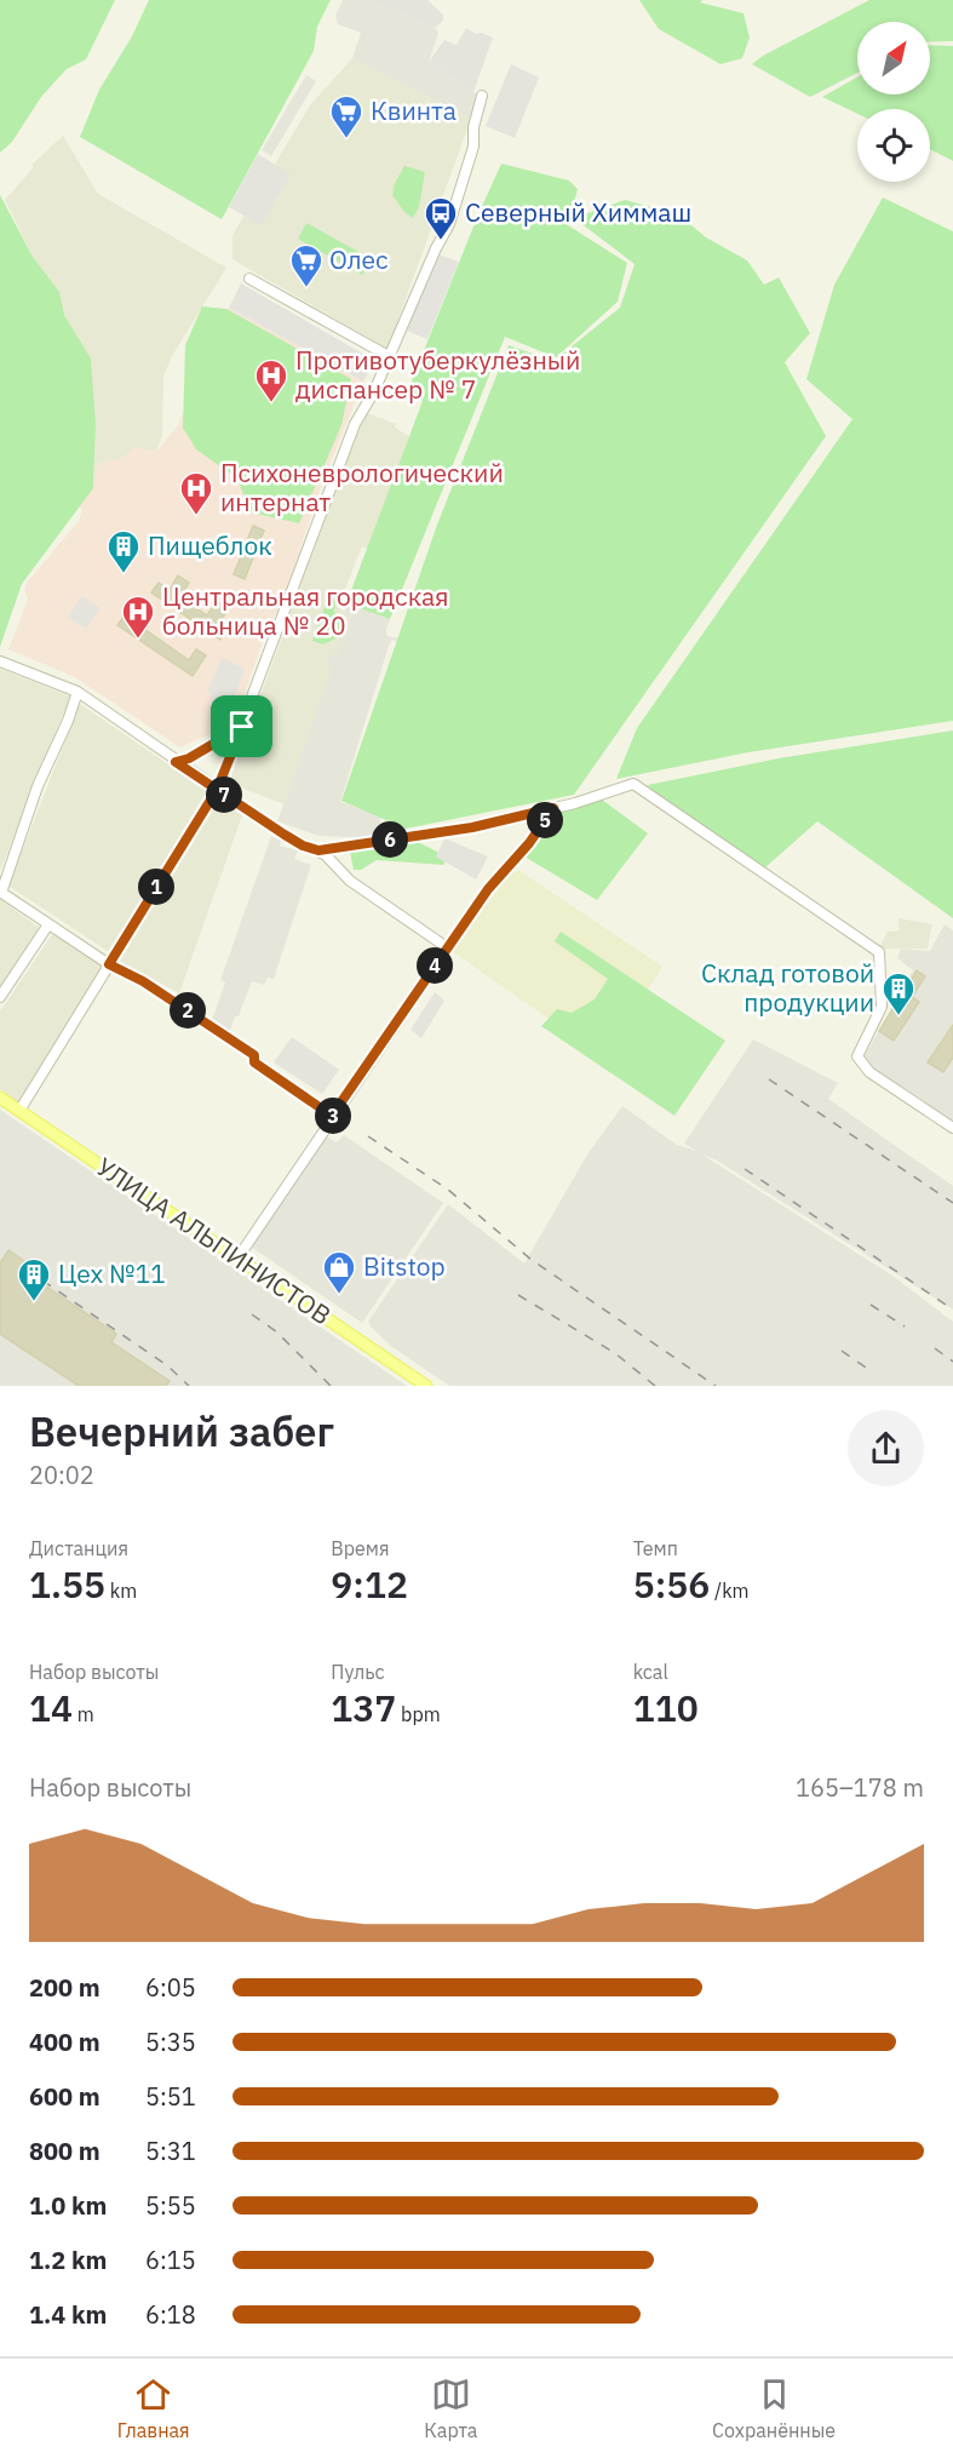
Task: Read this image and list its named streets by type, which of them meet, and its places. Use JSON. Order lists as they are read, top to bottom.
{
  "streets": {
    "main road": ["УЛИЦА АЛЬПИНИСТОВ"]
  },
  "places": {
    "supermarket": ["Квинта", "Олес"],
    "bus stop": ["Северный Химмаш"],
    "hospital": ["Противотуберкулёзный диспансер № 7", "Психоневрологический интернат", "Центральная городская больница № 20"],
    "building": ["Пищеблок", "Склад готовой продукции", "Цех №11"],
    "shop": ["Bitstop"]
  },
  "north": "top right",
  "page": {
    "pins": [
      "7",
      "5",
      "6",
      "1",
      "4",
      "2",
      "3"
    ],
    "heading": ["Вечерний забег", "20:02"],
    "stats": [
      ["Дистанция", "1.55 km"],
      ["Время", "9:12"],
      ["Темп", "5:56 /km"],
      ["Набор высоты", "14 m"],
      ["Пульс", "137 bpm"],
      ["kcal", "110"]
    ],
    "chart": ["Набор высоты", "165–178 m"],
    "list": [
      {
        "name": "200 m",
        "note": "6:05"
      },
      {
        "name": "400 m",
        "note": "5:35"
      },
      {
        "name": "600 m",
        "note": "5:51"
      },
      {
        "name": "800 m",
        "note": "5:31"
      },
      {
        "name": "1.0 km",
        "note": "5:55"
      },
      {
        "name": "1.2 km",
        "note": "6:15"
      },
      {
        "name": "1.4 km",
        "note": "6:18"
      }
    ],
    "tabs": ["Главная", "Карта", "Сохранённые"]
  }
}
